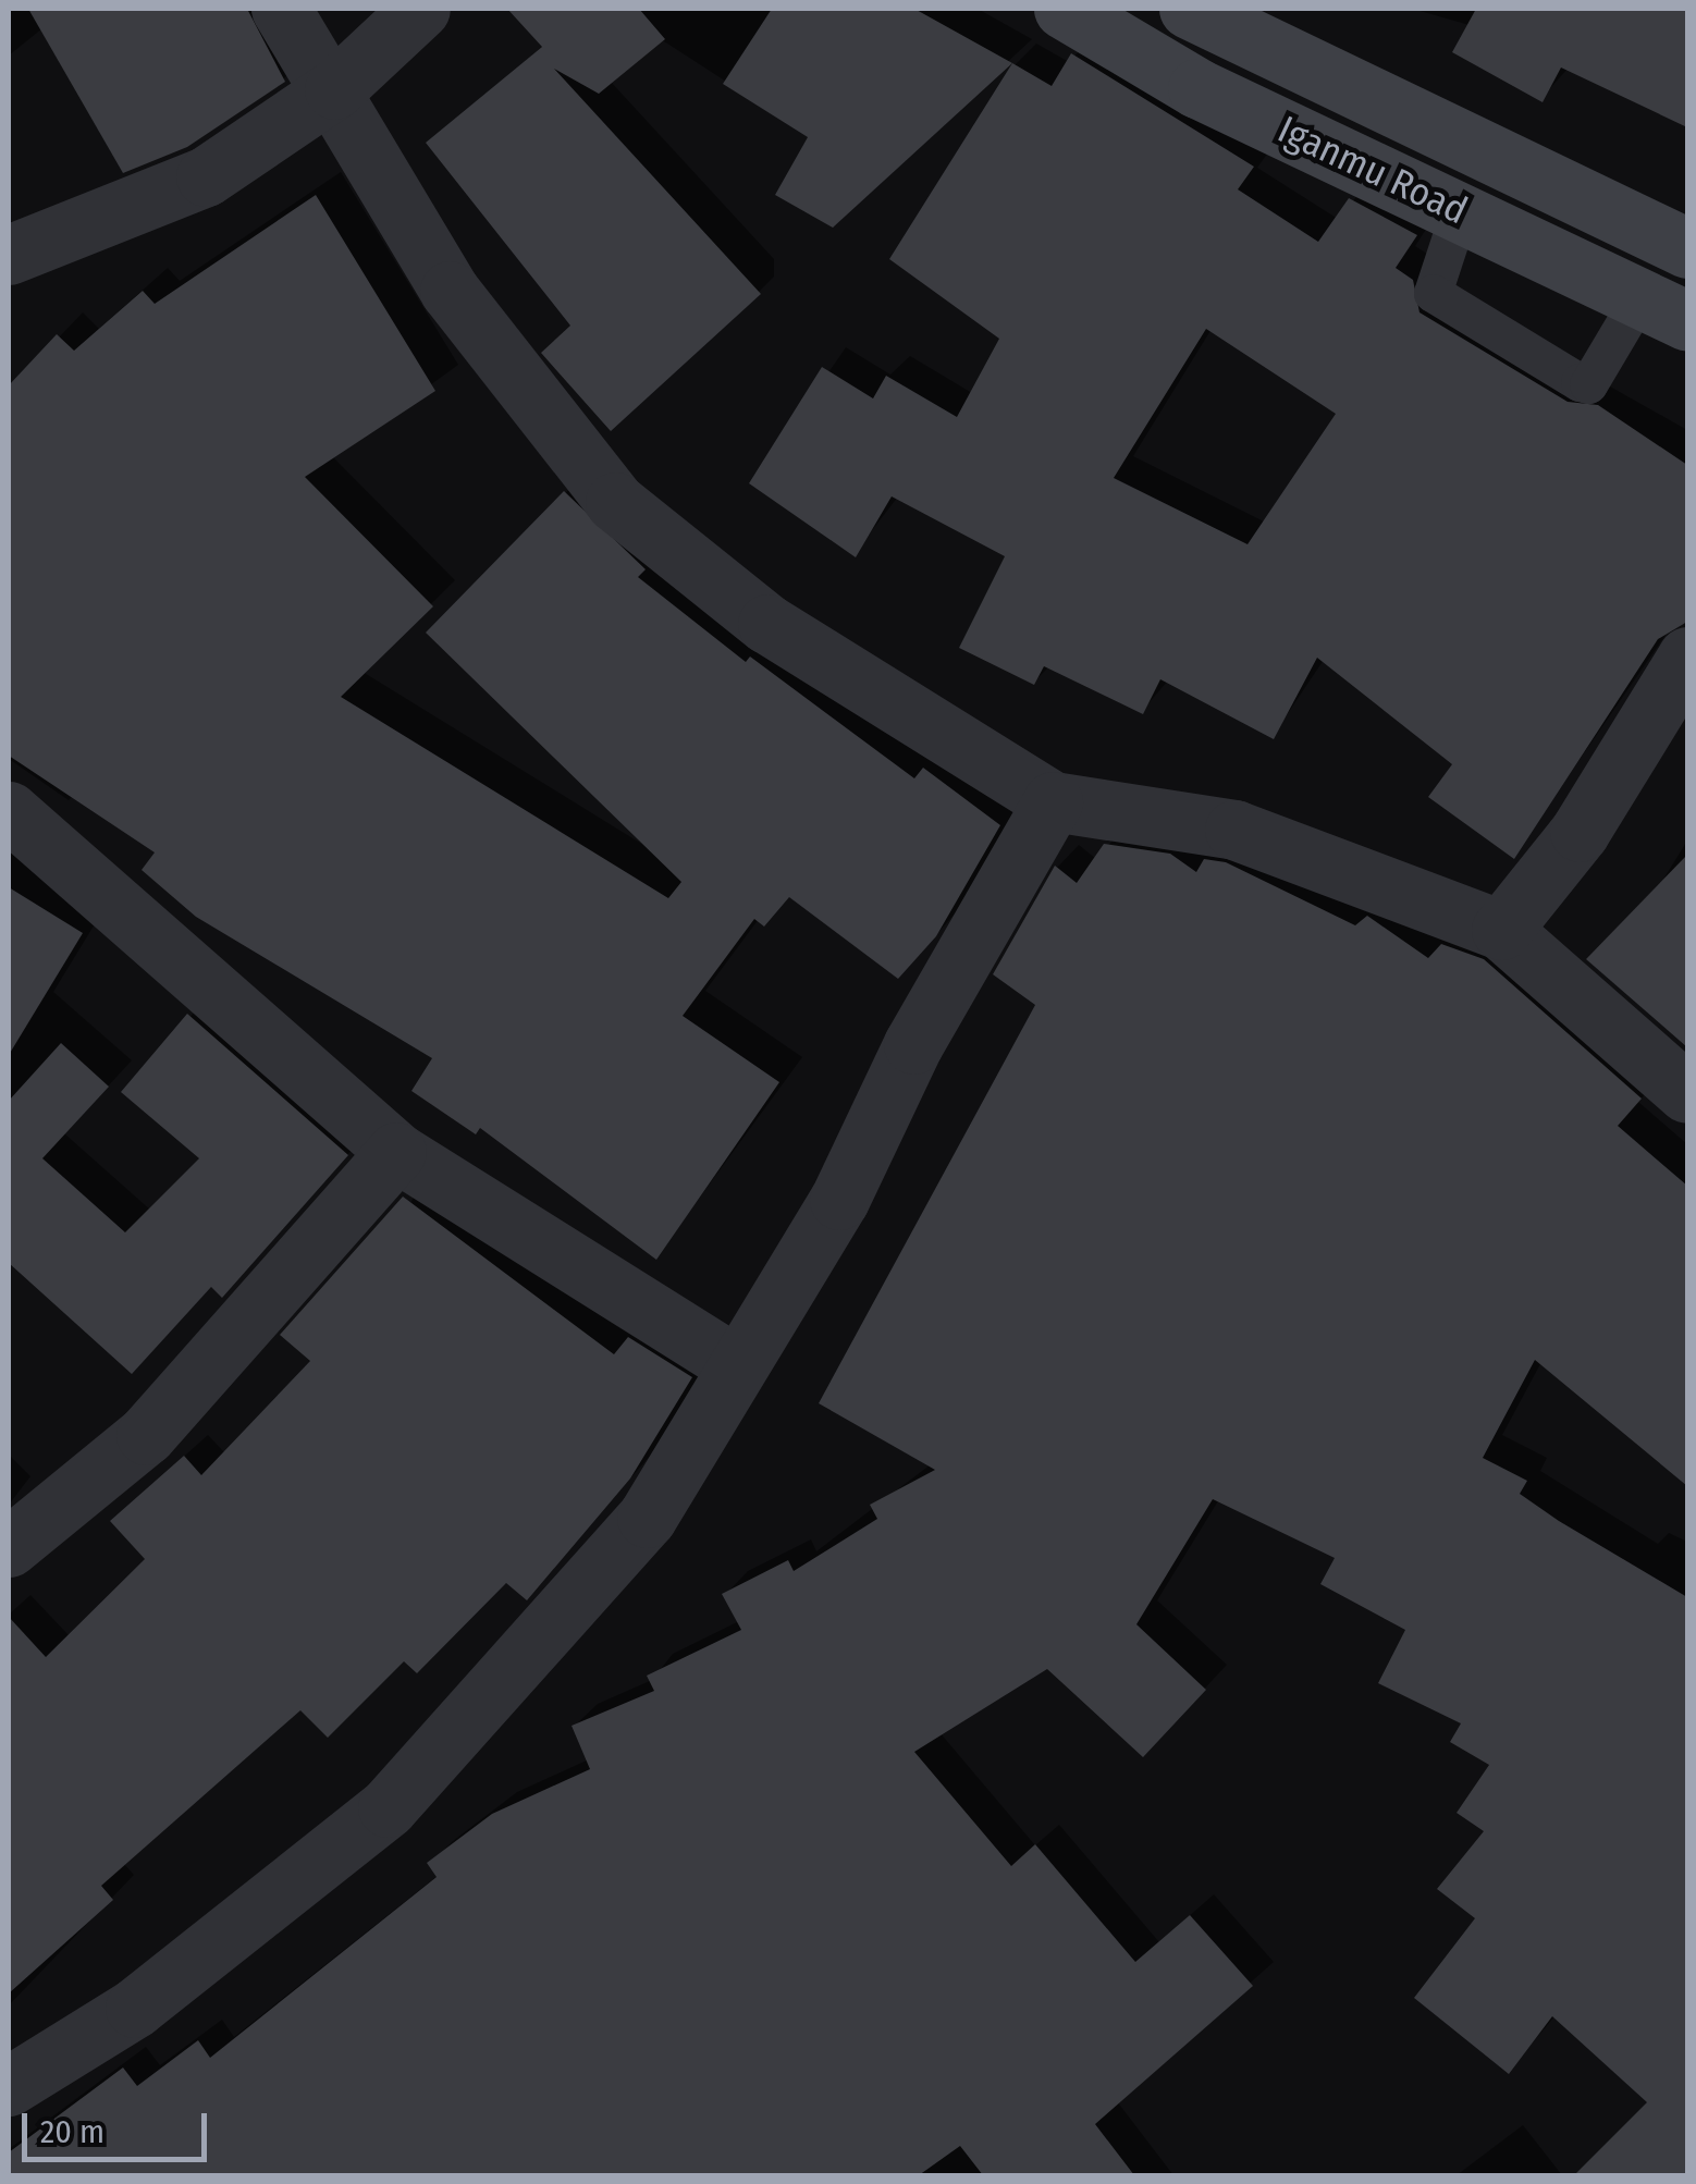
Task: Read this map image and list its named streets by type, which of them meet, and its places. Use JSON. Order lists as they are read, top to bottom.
{
  "streets": {
    "main road": ["Iganmu Road"]
  },
  "scale_bar": "20 m"
}
